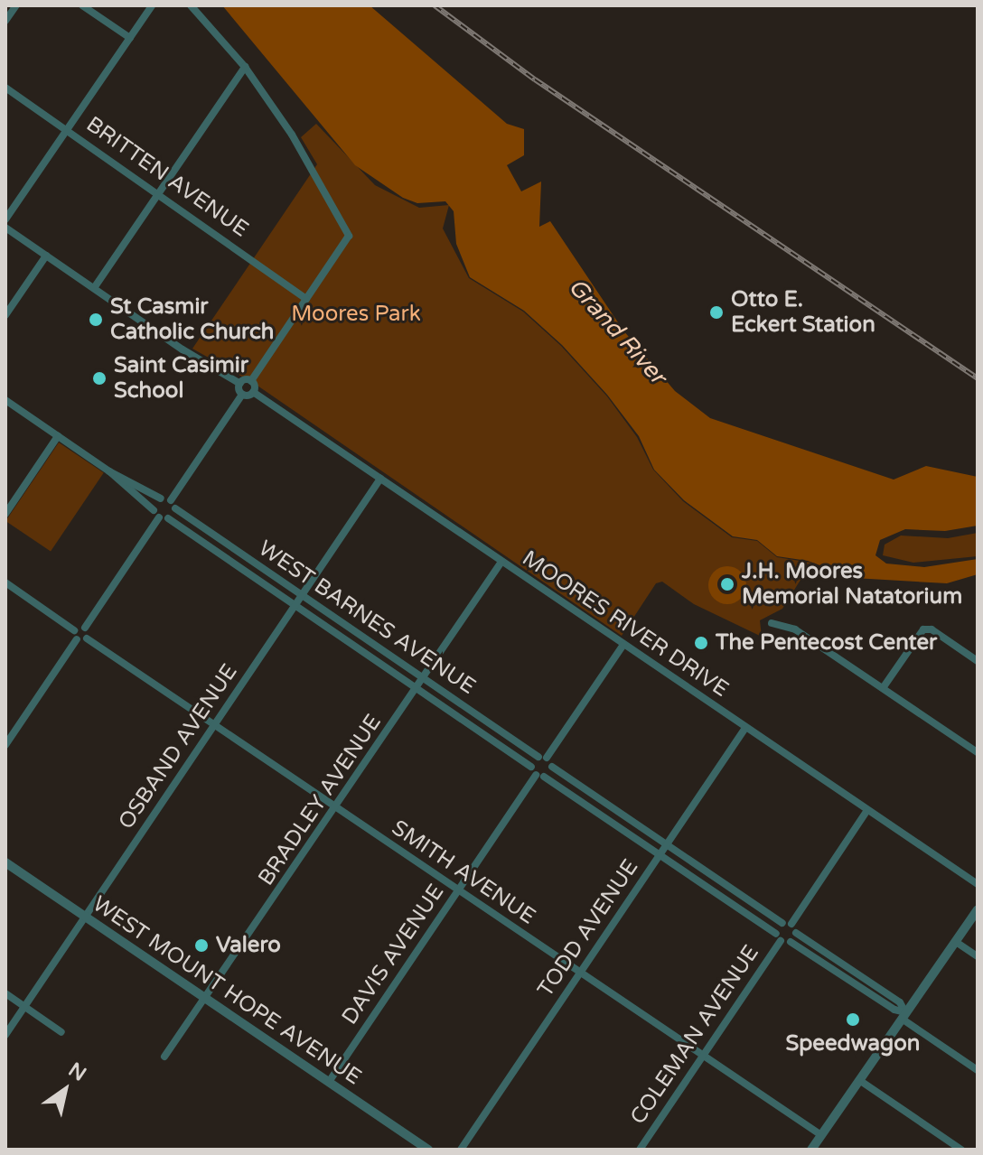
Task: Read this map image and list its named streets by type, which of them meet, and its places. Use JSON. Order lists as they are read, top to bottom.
{
  "streets": {
    "street": [
      "BRITTEN AVENUE",
      "WEST BARNES AVENUE",
      "MOORES RIVER DRIVE",
      "OSBAND AVENUE",
      "BRADLEY AVENUE",
      "SMITH AVENUE",
      "TODD AVENUE",
      "DAVIS AVENUE",
      "WEST MOUNT HOPE AVENUE",
      "COLEMAN AVENUE"
    ]
  },
  "crossings": [
    ["WEST BARNES AVENUE", "OSBAND AVENUE"],
    ["WEST BARNES AVENUE", "BRADLEY AVENUE"],
    ["MOORES RIVER DRIVE", "OSBAND AVENUE"],
    ["MOORES RIVER DRIVE", "BRADLEY AVENUE"],
    ["MOORES RIVER DRIVE", "TODD AVENUE"],
    ["OSBAND AVENUE", "SMITH AVENUE"],
    ["OSBAND AVENUE", "WEST MOUNT HOPE AVENUE"],
    ["BRADLEY AVENUE", "SMITH AVENUE"],
    ["BRADLEY AVENUE", "WEST MOUNT HOPE AVENUE"],
    ["SMITH AVENUE", "TODD AVENUE"],
    ["SMITH AVENUE", "DAVIS AVENUE"],
    ["SMITH AVENUE", "COLEMAN AVENUE"],
    ["DAVIS AVENUE", "WEST MOUNT HOPE AVENUE"]
  ],
  "water": ["Grand River"],
  "parks": ["Moores Park"],
  "places": [
    "Otto E. Eckert Station",
    "St Casmir Catholic Church",
    "Saint Casimir School",
    "J.H. Moores Memorial Natatorium",
    "The Pentecost Center",
    "Valero",
    "Speedwagon"
  ],
  "north": "top right"
}
